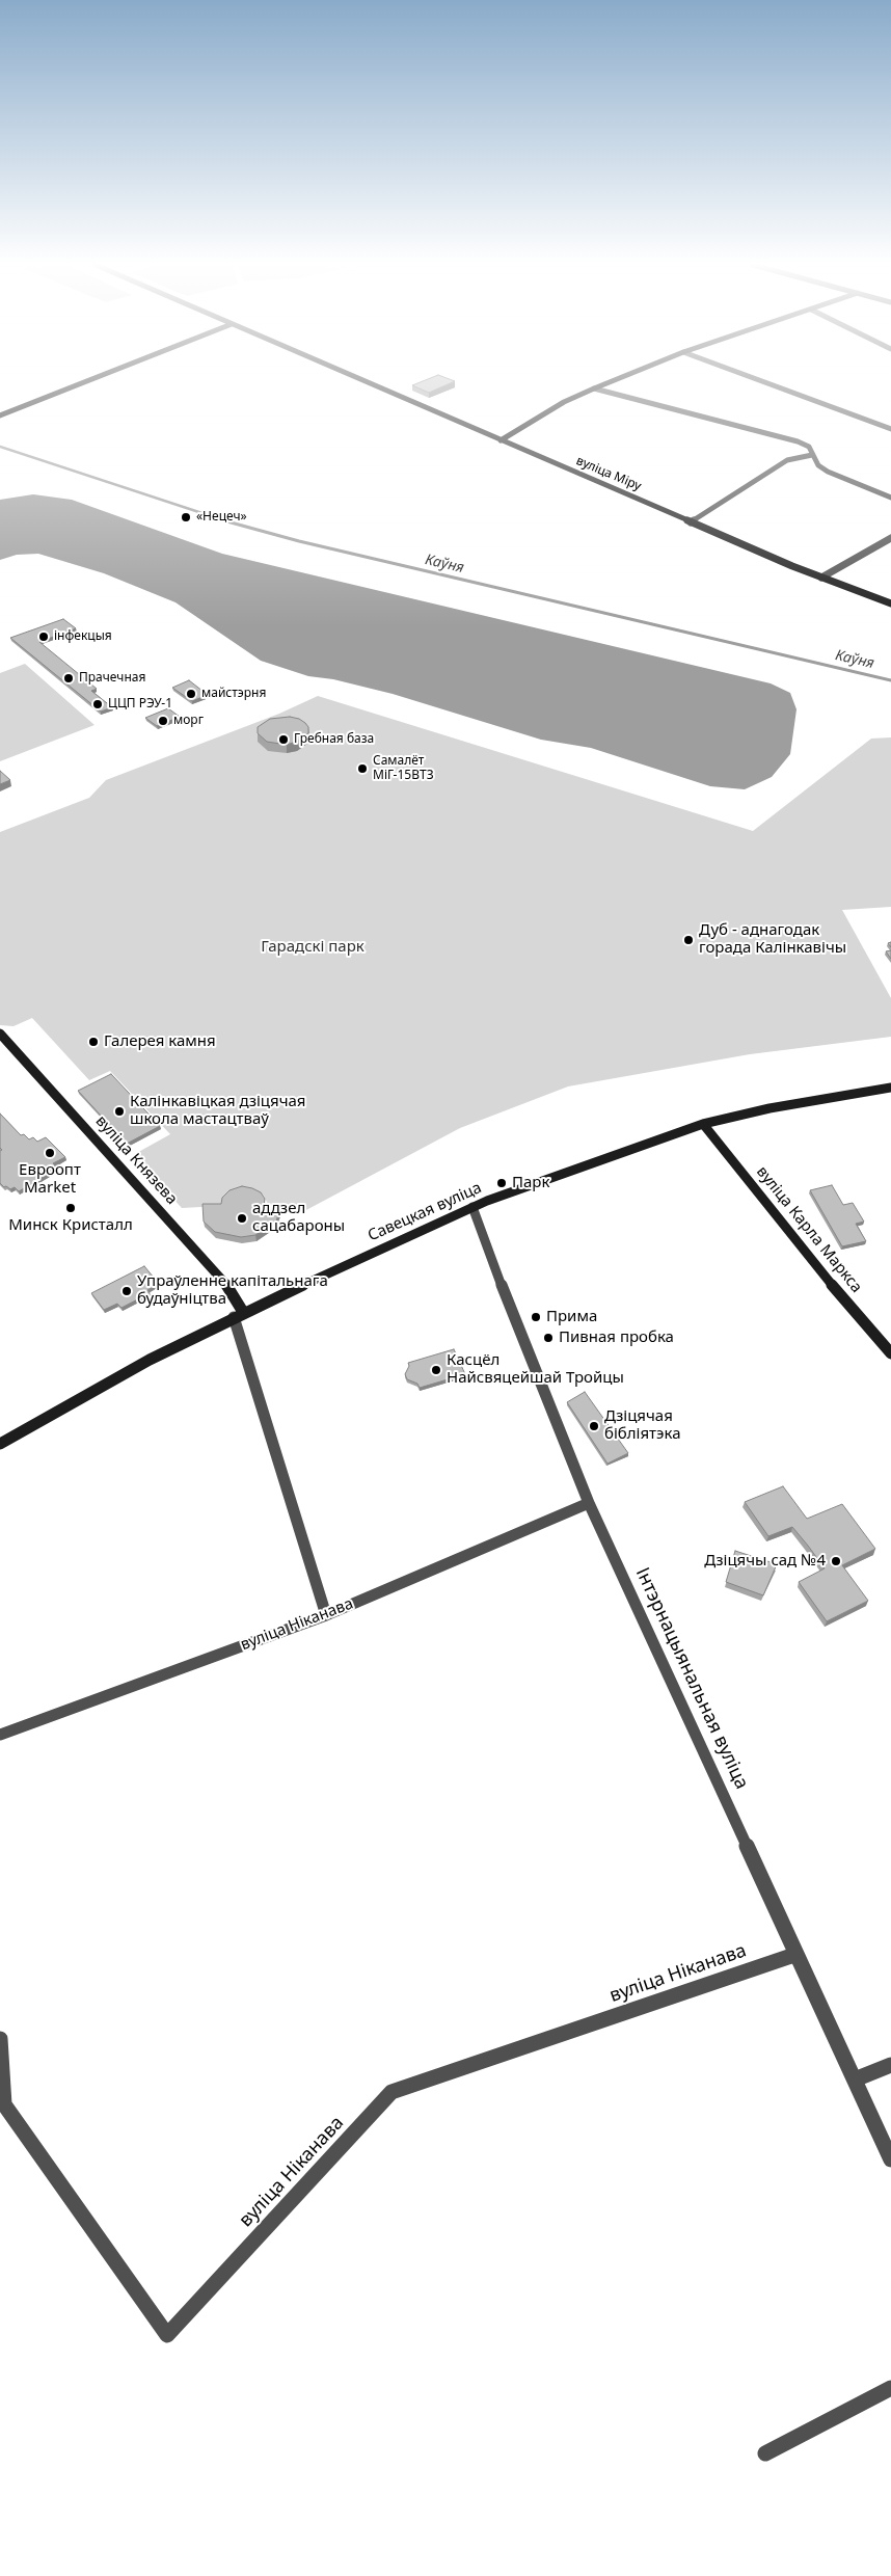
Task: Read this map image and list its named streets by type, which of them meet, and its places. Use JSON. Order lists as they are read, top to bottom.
{
  "streets": {
    "main road": [
      "вуліца Міру",
      "вуліца Князева",
      "Савецкая вуліца",
      "вуліца Карла Маркса"
    ],
    "street": ["вуліца Ніканава", "Інтэрнацыянальная вуліца"]
  },
  "crossings": [
    ["вуліца Князева", "Савецкая вуліца"],
    ["Савецкая вуліца", "вуліца Карла Маркса"],
    ["Савецкая вуліца", "Інтэрнацыянальная вуліца"],
    ["вуліца Ніканава", "Інтэрнацыянальная вуліца"]
  ],
  "water": ["Каўня"],
  "parks": ["Гарадскі парк"],
  "places": [
    "«Нецеч»",
    "інфекцыя",
    "Прачечная",
    "майстэрня",
    "ЦЦП РЭУ-1",
    "морг",
    "Гребная база",
    "Самалёт МіГ-15ВТЗ",
    "Дуб - аднагодак горада Калінкавічы",
    "Галерея камня",
    "Калінкавіцкая дзіцячая школа мастацтваў",
    "Евроопт Market",
    "Парк",
    "Минск Кристалл",
    "аддзел сацабароны",
    "Упраўленне капітальнага будаўніцтва",
    "Прима",
    "Пивная пробка",
    "Касцёл Найсвяцейшай Тройцы",
    "Дзіцячая бібліятэка",
    "Дзіцячы сад №4"
  ]
}
